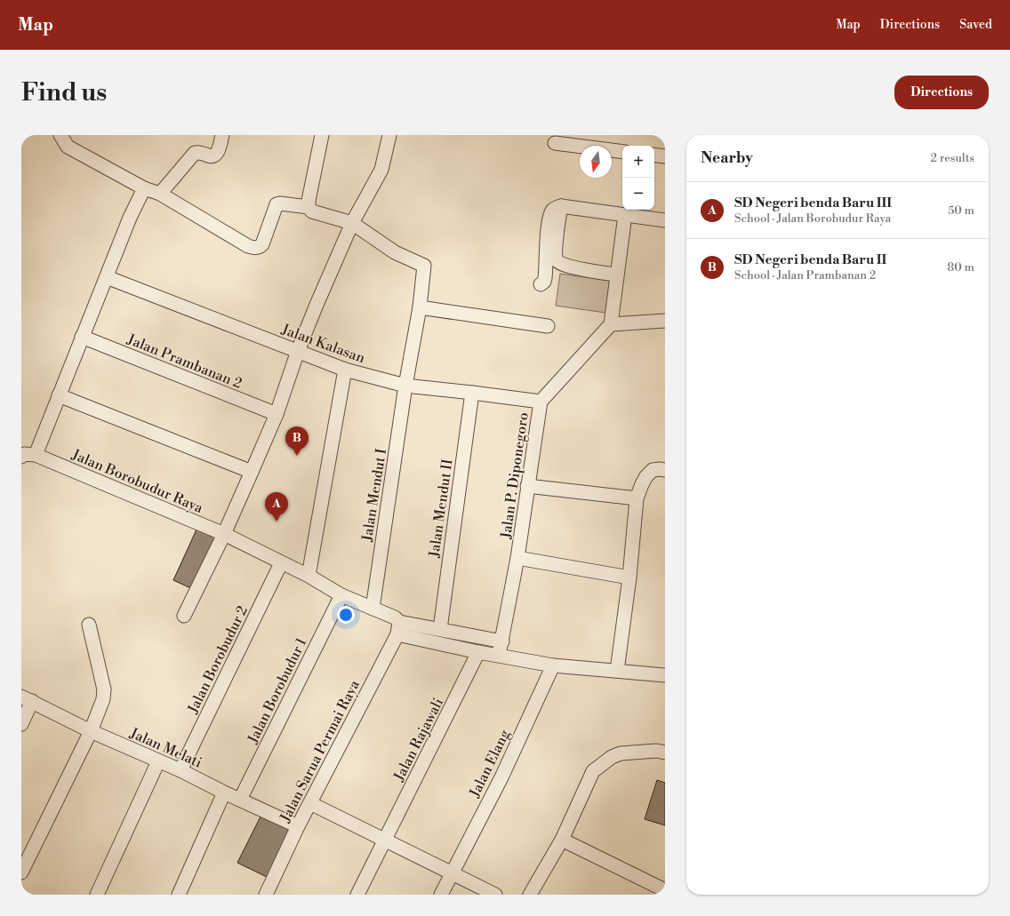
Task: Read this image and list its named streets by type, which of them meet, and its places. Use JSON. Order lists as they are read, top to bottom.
{
  "streets": {
    "street": [
      "Jalan Kalasan",
      "Jalan Prambanan 2",
      "Jalan P. Diponegoro",
      "Jalan Borobudur Raya",
      "Jalan Mendut I",
      "Jalan Mendut II",
      "Jalan Borobudur 2",
      "Jalan Borobudur 1",
      "Jalan Rajawali",
      "Jalan Melati",
      "Jalan Sarua Permai Raya",
      "Jalan Elang"
    ]
  },
  "crossings": [
    ["Jalan Kalasan", "Jalan P. Diponegoro"],
    ["Jalan Kalasan", "Jalan Mendut I"],
    ["Jalan Kalasan", "Jalan Mendut II"],
    ["Jalan Borobudur Raya", "Jalan Mendut I"],
    ["Jalan Borobudur Raya", "Jalan Borobudur 2"],
    ["Jalan Borobudur Raya", "Jalan Borobudur 1"],
    ["Jalan Borobudur Raya", "Jalan Sarua Permai Raya"],
    ["Jalan Borobudur 2", "Jalan Melati"],
    ["Jalan Borobudur 1", "Jalan Melati"],
    ["Jalan Melati", "Jalan Sarua Permai Raya"]
  ],
  "north": "bottom",
  "page": {
    "header": "Map",
    "nav": ["Map", "Directions", "Saved"],
    "buttons": "Directions",
    "title": "Find us",
    "heading": ["Nearby", "2 results"],
    "map_buttons": ["+", "−"],
    "list": [
      {
        "mark": "A",
        "name": "SD Negeri benda Baru III",
        "note": "School · Jalan Borobudur Raya",
        "value": "50 m"
      },
      {
        "mark": "B",
        "name": "SD Negeri benda Baru II",
        "note": "School · Jalan Prambanan 2",
        "value": "80 m"
      }
    ],
    "pins": ["B", "A"]
  }
}
